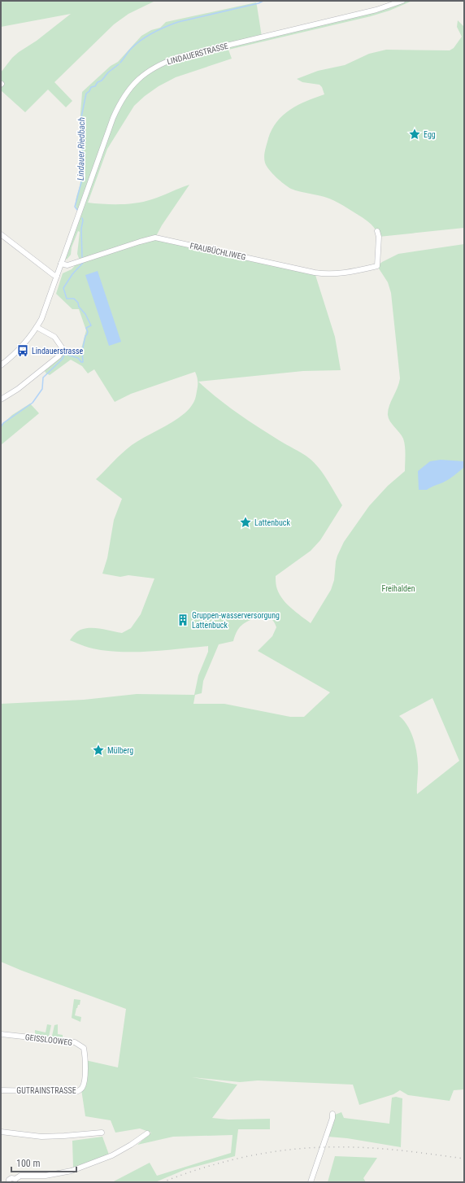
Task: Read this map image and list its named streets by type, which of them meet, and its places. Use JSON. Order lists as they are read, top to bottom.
{
  "streets": {
    "street": [
      "LINDAUERSTRASSE",
      "FRAUBÜCHLIWEG",
      "GEISSLOOWEG",
      "GUTRAINSTRASSE"
    ]
  },
  "crossings": [
    ["LINDAUERSTRASSE", "FRAUBÜCHLIWEG"],
    ["GEISSLOOWEG", "GUTRAINSTRASSE"]
  ],
  "water": ["Lindauer Riedbach"],
  "parks": ["Freihalden"],
  "places": {
    "place": ["Egg", "Lattenbuck", "Mülberg"],
    "bus stop": ["Lindauerstrasse"],
    "building": ["Gruppen-wasserversorgung Lattenbuck"]
  },
  "scale_bar": "100 m"
}
